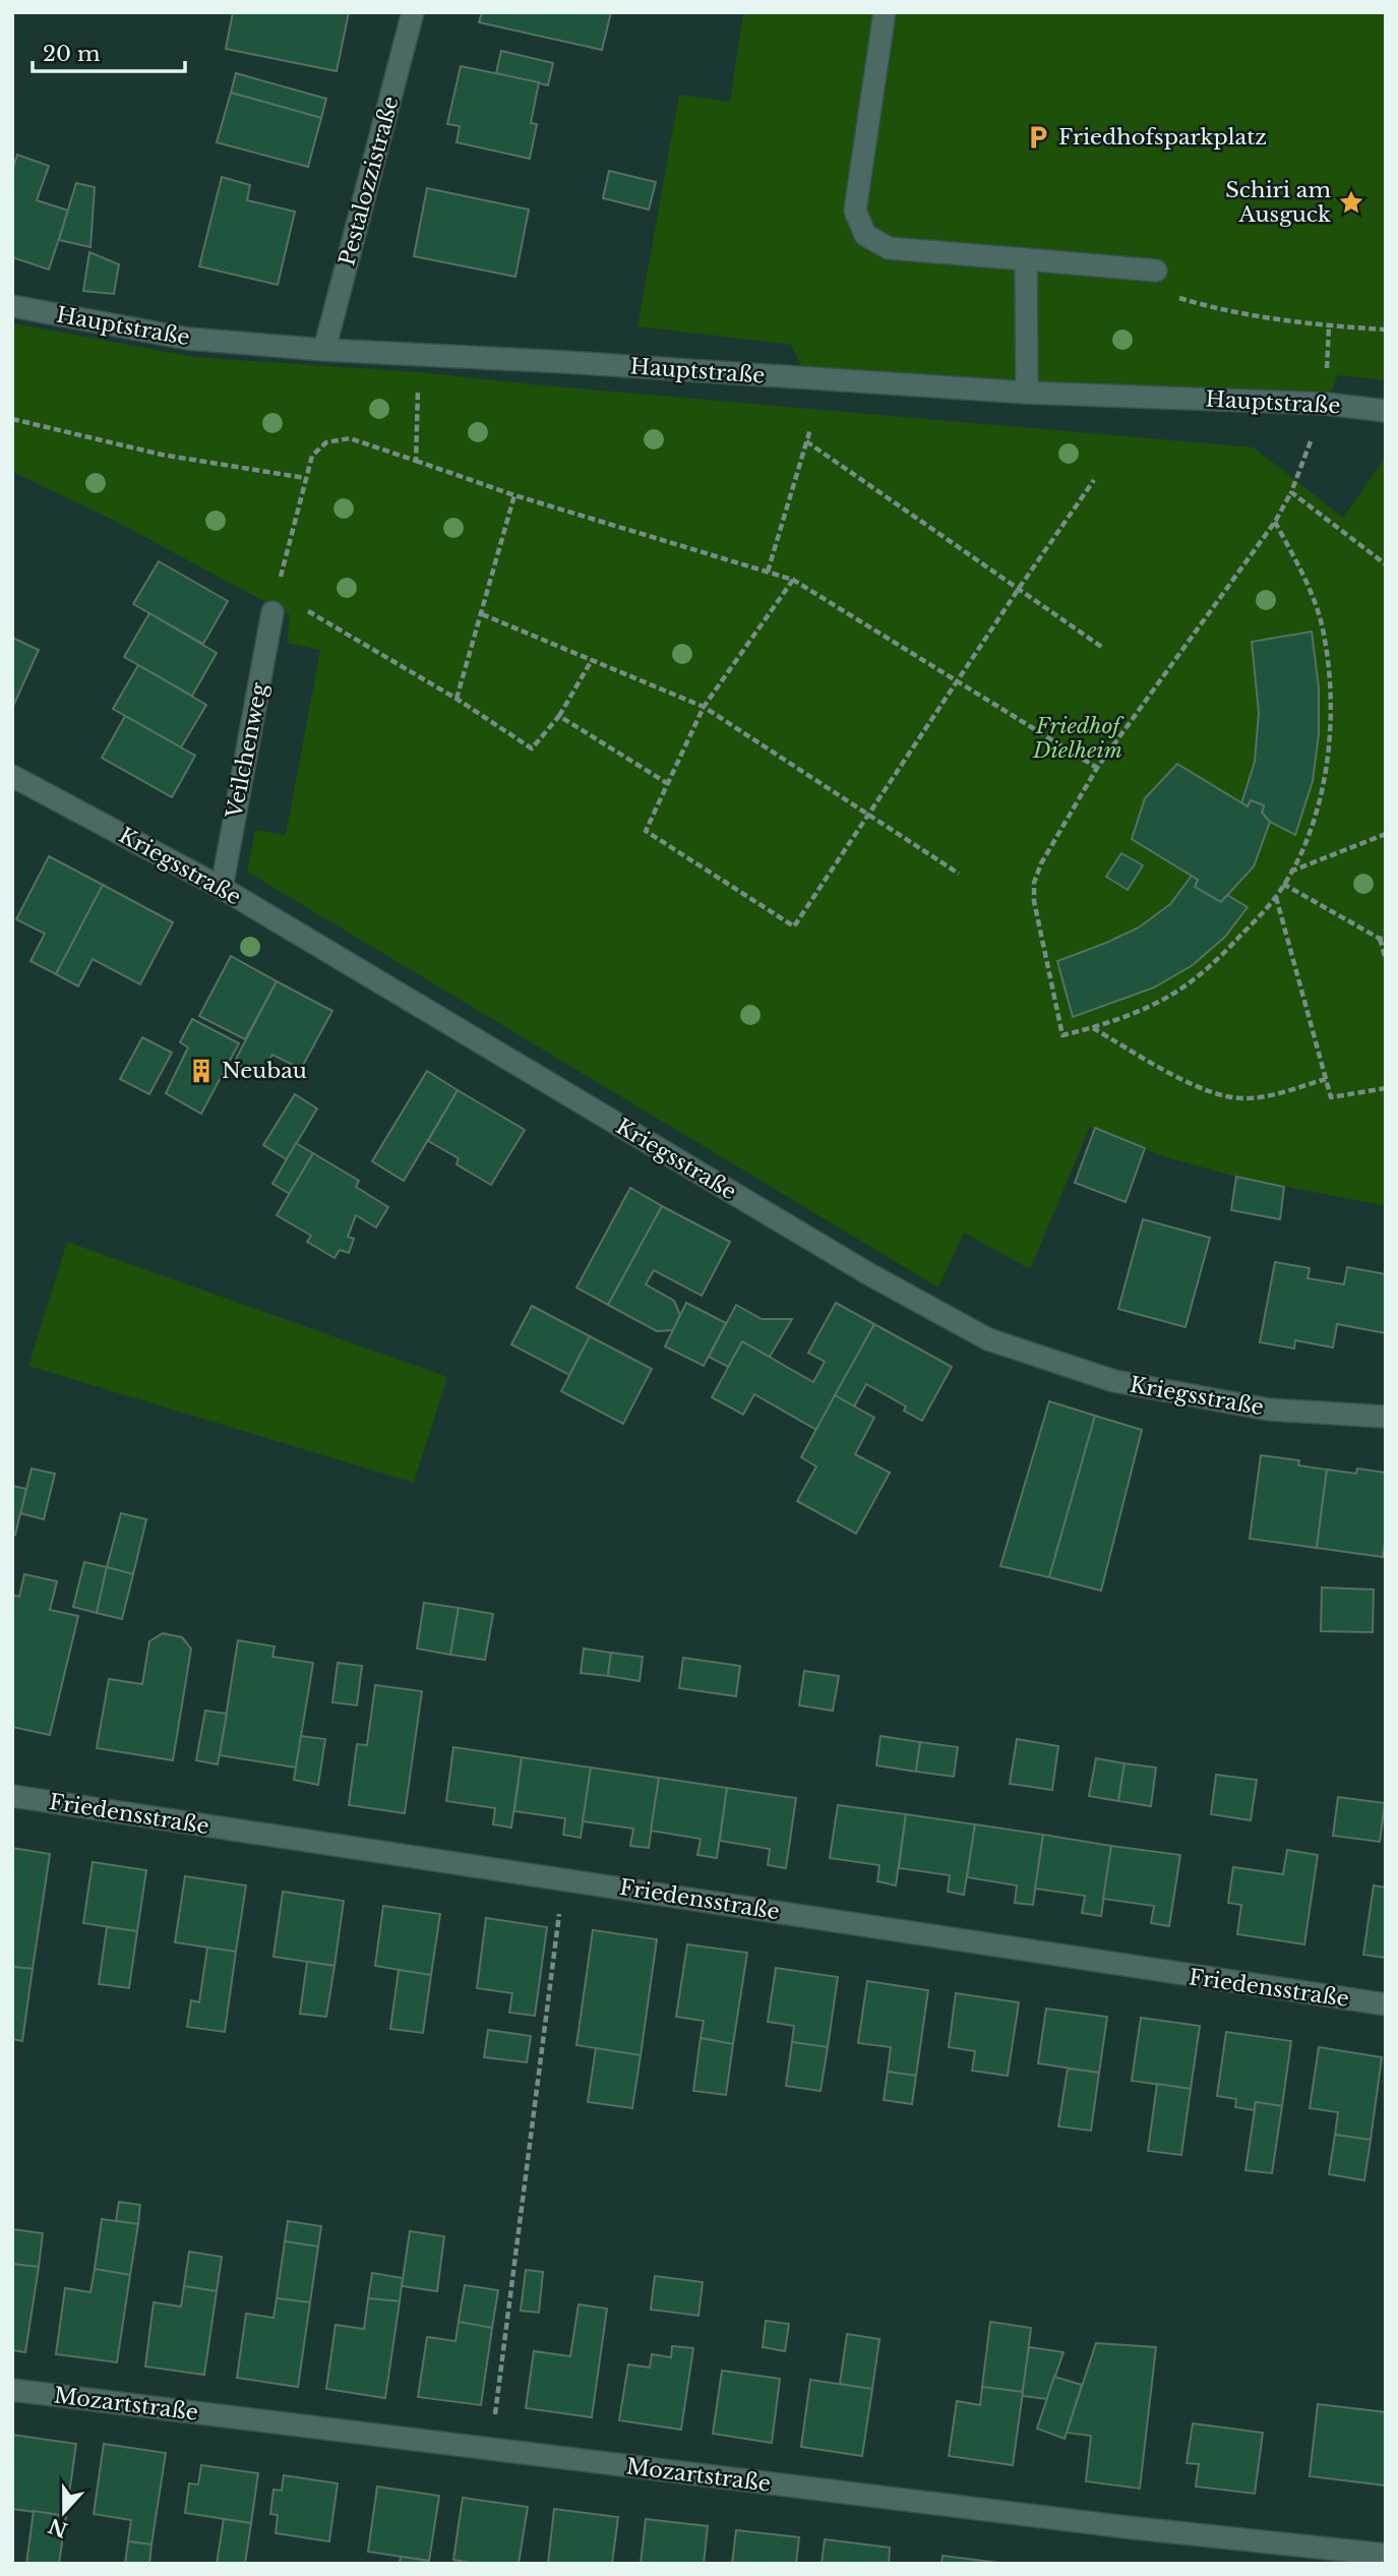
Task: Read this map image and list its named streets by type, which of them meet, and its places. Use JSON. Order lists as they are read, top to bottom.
{
  "streets": {
    "street": [
      "Pestalozzistraße",
      "Hauptstraße",
      "Veilchenweg",
      "Kriegsstraße",
      "Friedensstraße",
      "Mozartstraße"
    ]
  },
  "crossings": [
    ["Pestalozzistraße", "Hauptstraße"],
    ["Veilchenweg", "Kriegsstraße"]
  ],
  "parks": ["Friedhof Dielheim"],
  "places": {
    "parking": ["Friedhofsparkplatz"],
    "place": ["Schiri am Ausguck"],
    "building": ["Neubau"]
  },
  "scale_bar": "20 m",
  "north": "bottom"
}
